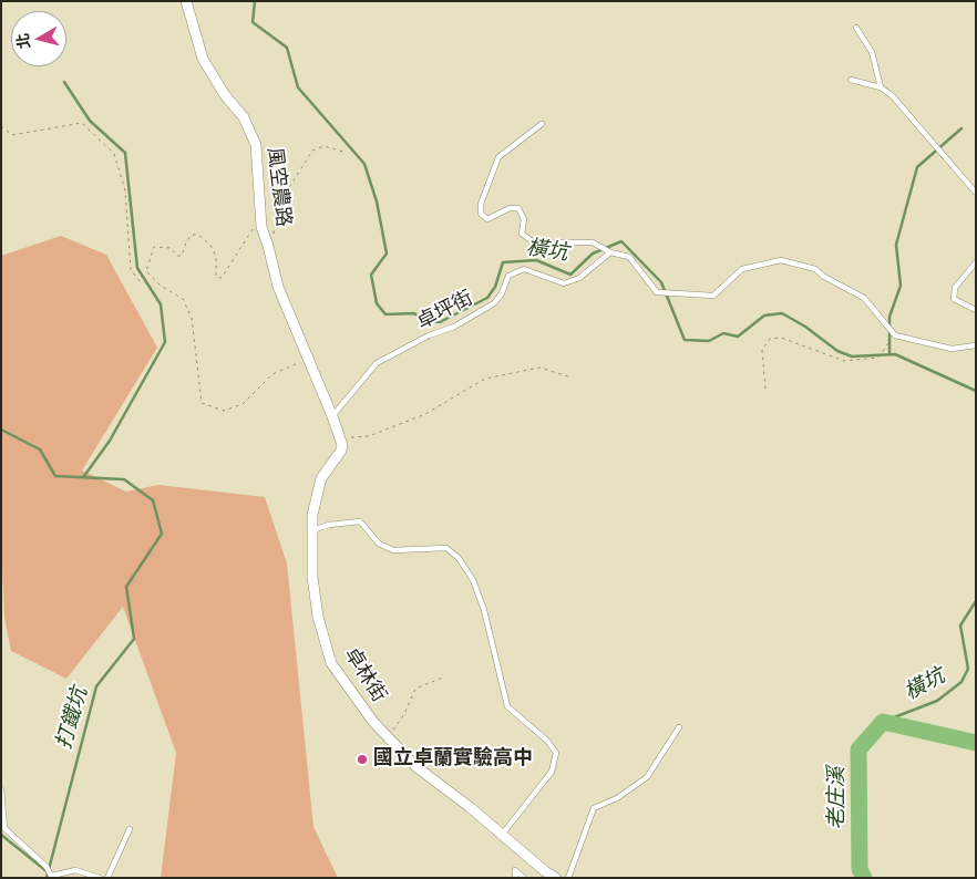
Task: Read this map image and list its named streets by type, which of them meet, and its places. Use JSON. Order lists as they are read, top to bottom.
{
  "streets": {
    "street": ["風空農路", "卓林街"],
    "lane": ["卓坪街"]
  },
  "crossings": [
    ["風空農路", "卓坪街"]
  ],
  "water": ["橫坑", "打鐵坑", "老庄溪"],
  "places": ["國立卓蘭實驗高中"],
  "north": "left"
}
